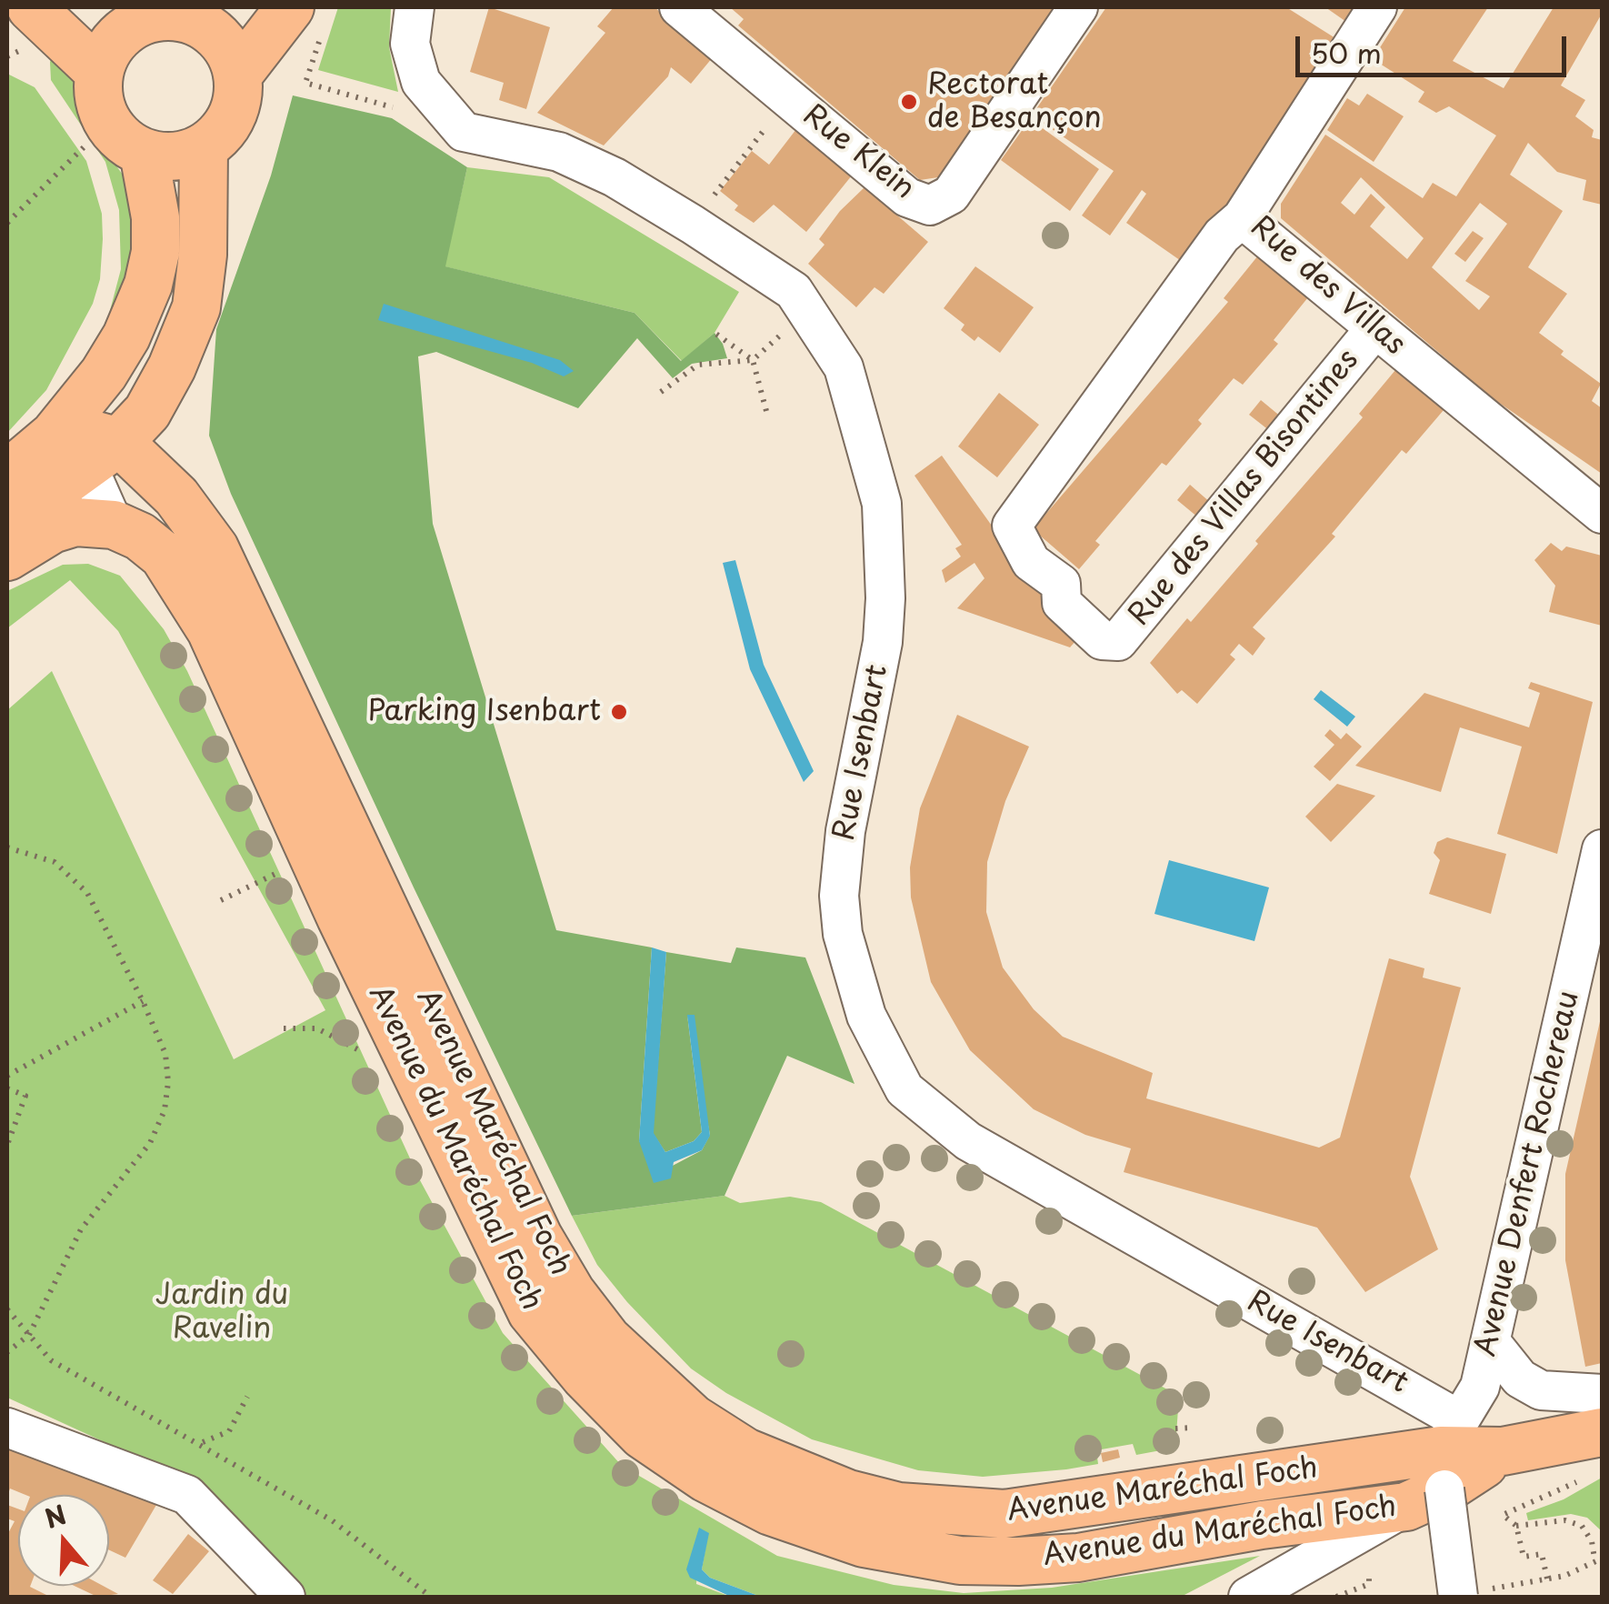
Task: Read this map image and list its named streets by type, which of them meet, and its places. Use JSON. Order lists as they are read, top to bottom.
{
  "streets": {
    "main road": ["Avenue Maréchal Foch", "Avenue du Maréchal Foch"],
    "street": [
      "Rue Klein",
      "Rue des Villas",
      "Rue des Villas Bisontines",
      "Rue Isenbart",
      "Avenue Denfert Rochereau"
    ]
  },
  "crossings": [
    ["Rue des Villas", "Rue des Villas Bisontines"],
    ["Rue Isenbart", "Avenue Maréchal Foch"],
    ["Rue Isenbart", "Avenue du Maréchal Foch"],
    ["Rue Isenbart", "Avenue Denfert Rochereau"],
    ["Avenue Maréchal Foch", "Avenue du Maréchal Foch"],
    ["Avenue Maréchal Foch", "Avenue Denfert Rochereau"],
    ["Avenue du Maréchal Foch", "Avenue Denfert Rochereau"]
  ],
  "parks": ["Jardin du Ravelin"],
  "places": ["Rectorat de Besançon", "Parking Isenbart"],
  "scale_bar": "50 m",
  "north": "top"
}
